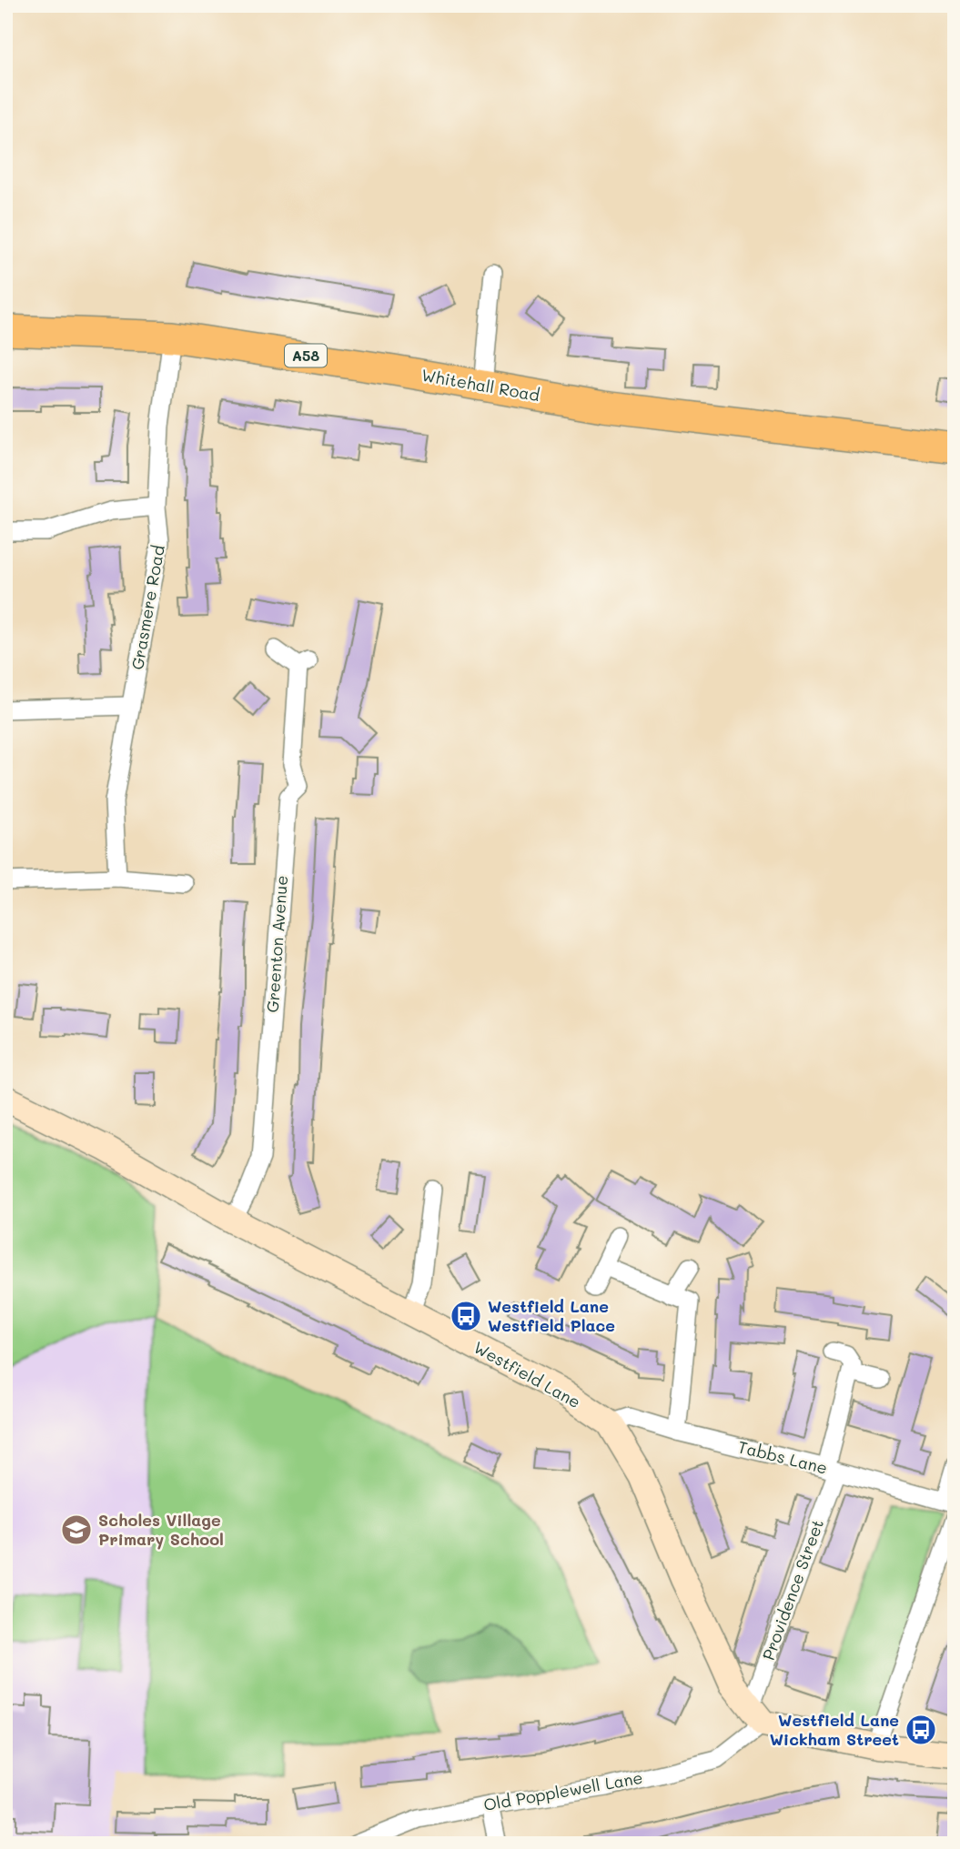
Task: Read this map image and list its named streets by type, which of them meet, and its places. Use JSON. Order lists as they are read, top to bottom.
{
  "streets": {
    "highway": ["A58", "Whitehall Road"],
    "main road": ["Westfield Lane"],
    "street": [
      "Grasmere Road",
      "Greenton Avenue",
      "Tabbs Lane",
      "Providence Street",
      "Old Popplewell Lane"
    ]
  },
  "crossings": [
    ["Whitehall Road", "Grasmere Road"],
    ["Greenton Avenue", "Westfield Lane"],
    ["Westfield Lane", "Tabbs Lane"],
    ["Westfield Lane", "Providence Street"],
    ["Westfield Lane", "Old Popplewell Lane"],
    ["Tabbs Lane", "Providence Street"],
    ["Providence Street", "Old Popplewell Lane"]
  ],
  "places": {
    "bus stop": ["Westfield Lane Westfield Place", "Westfield Lane Wickham Street"],
    "school or university": ["Scholes Village Primary School"]
  }
}
